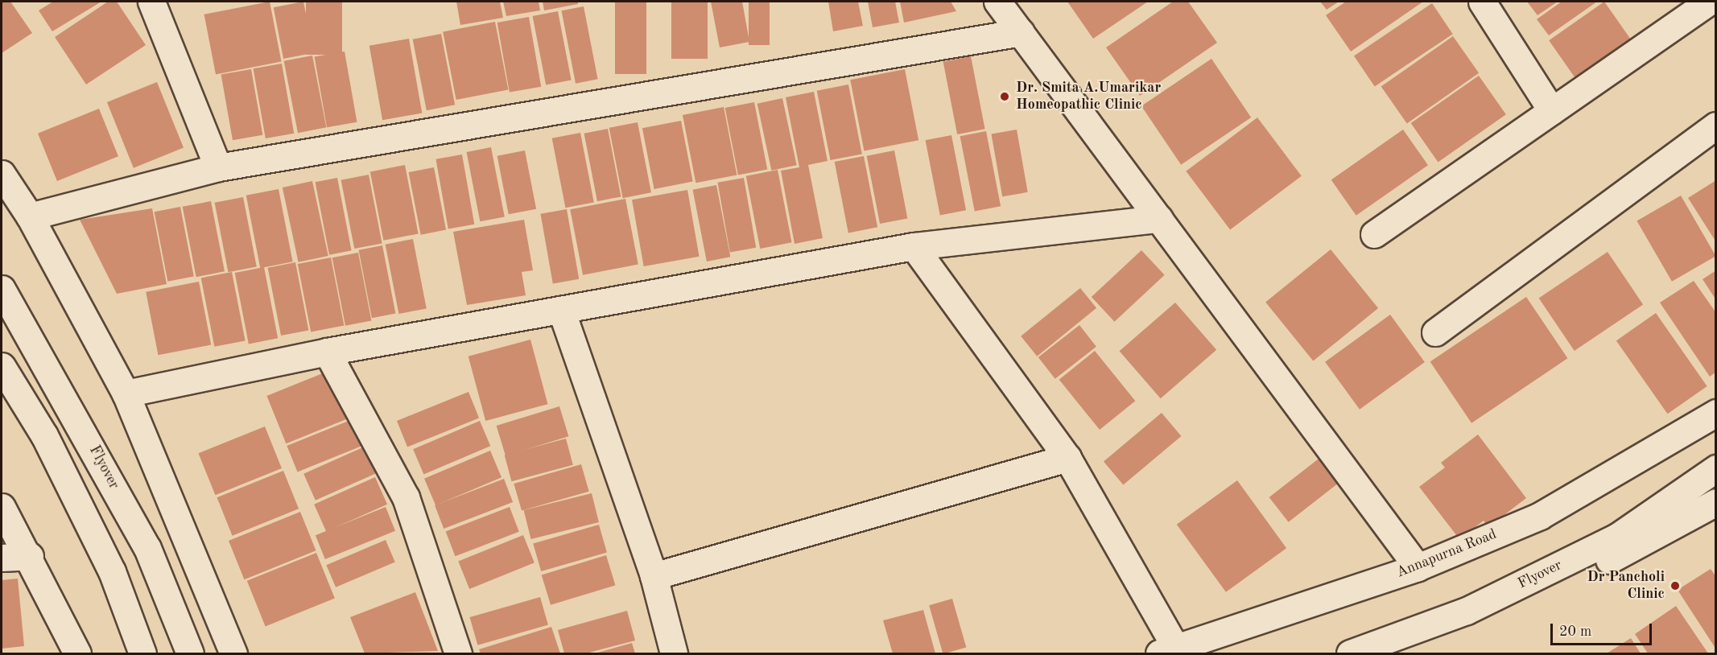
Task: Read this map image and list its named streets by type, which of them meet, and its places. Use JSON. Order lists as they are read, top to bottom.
{
  "streets": {
    "street": ["Flyover", "Annapurna Road"]
  },
  "places": ["Dr. Smita A.Umarikar Homeopathic Clinic", "Dr Pancholi Clinic"],
  "scale_bar": "20 m"
}
